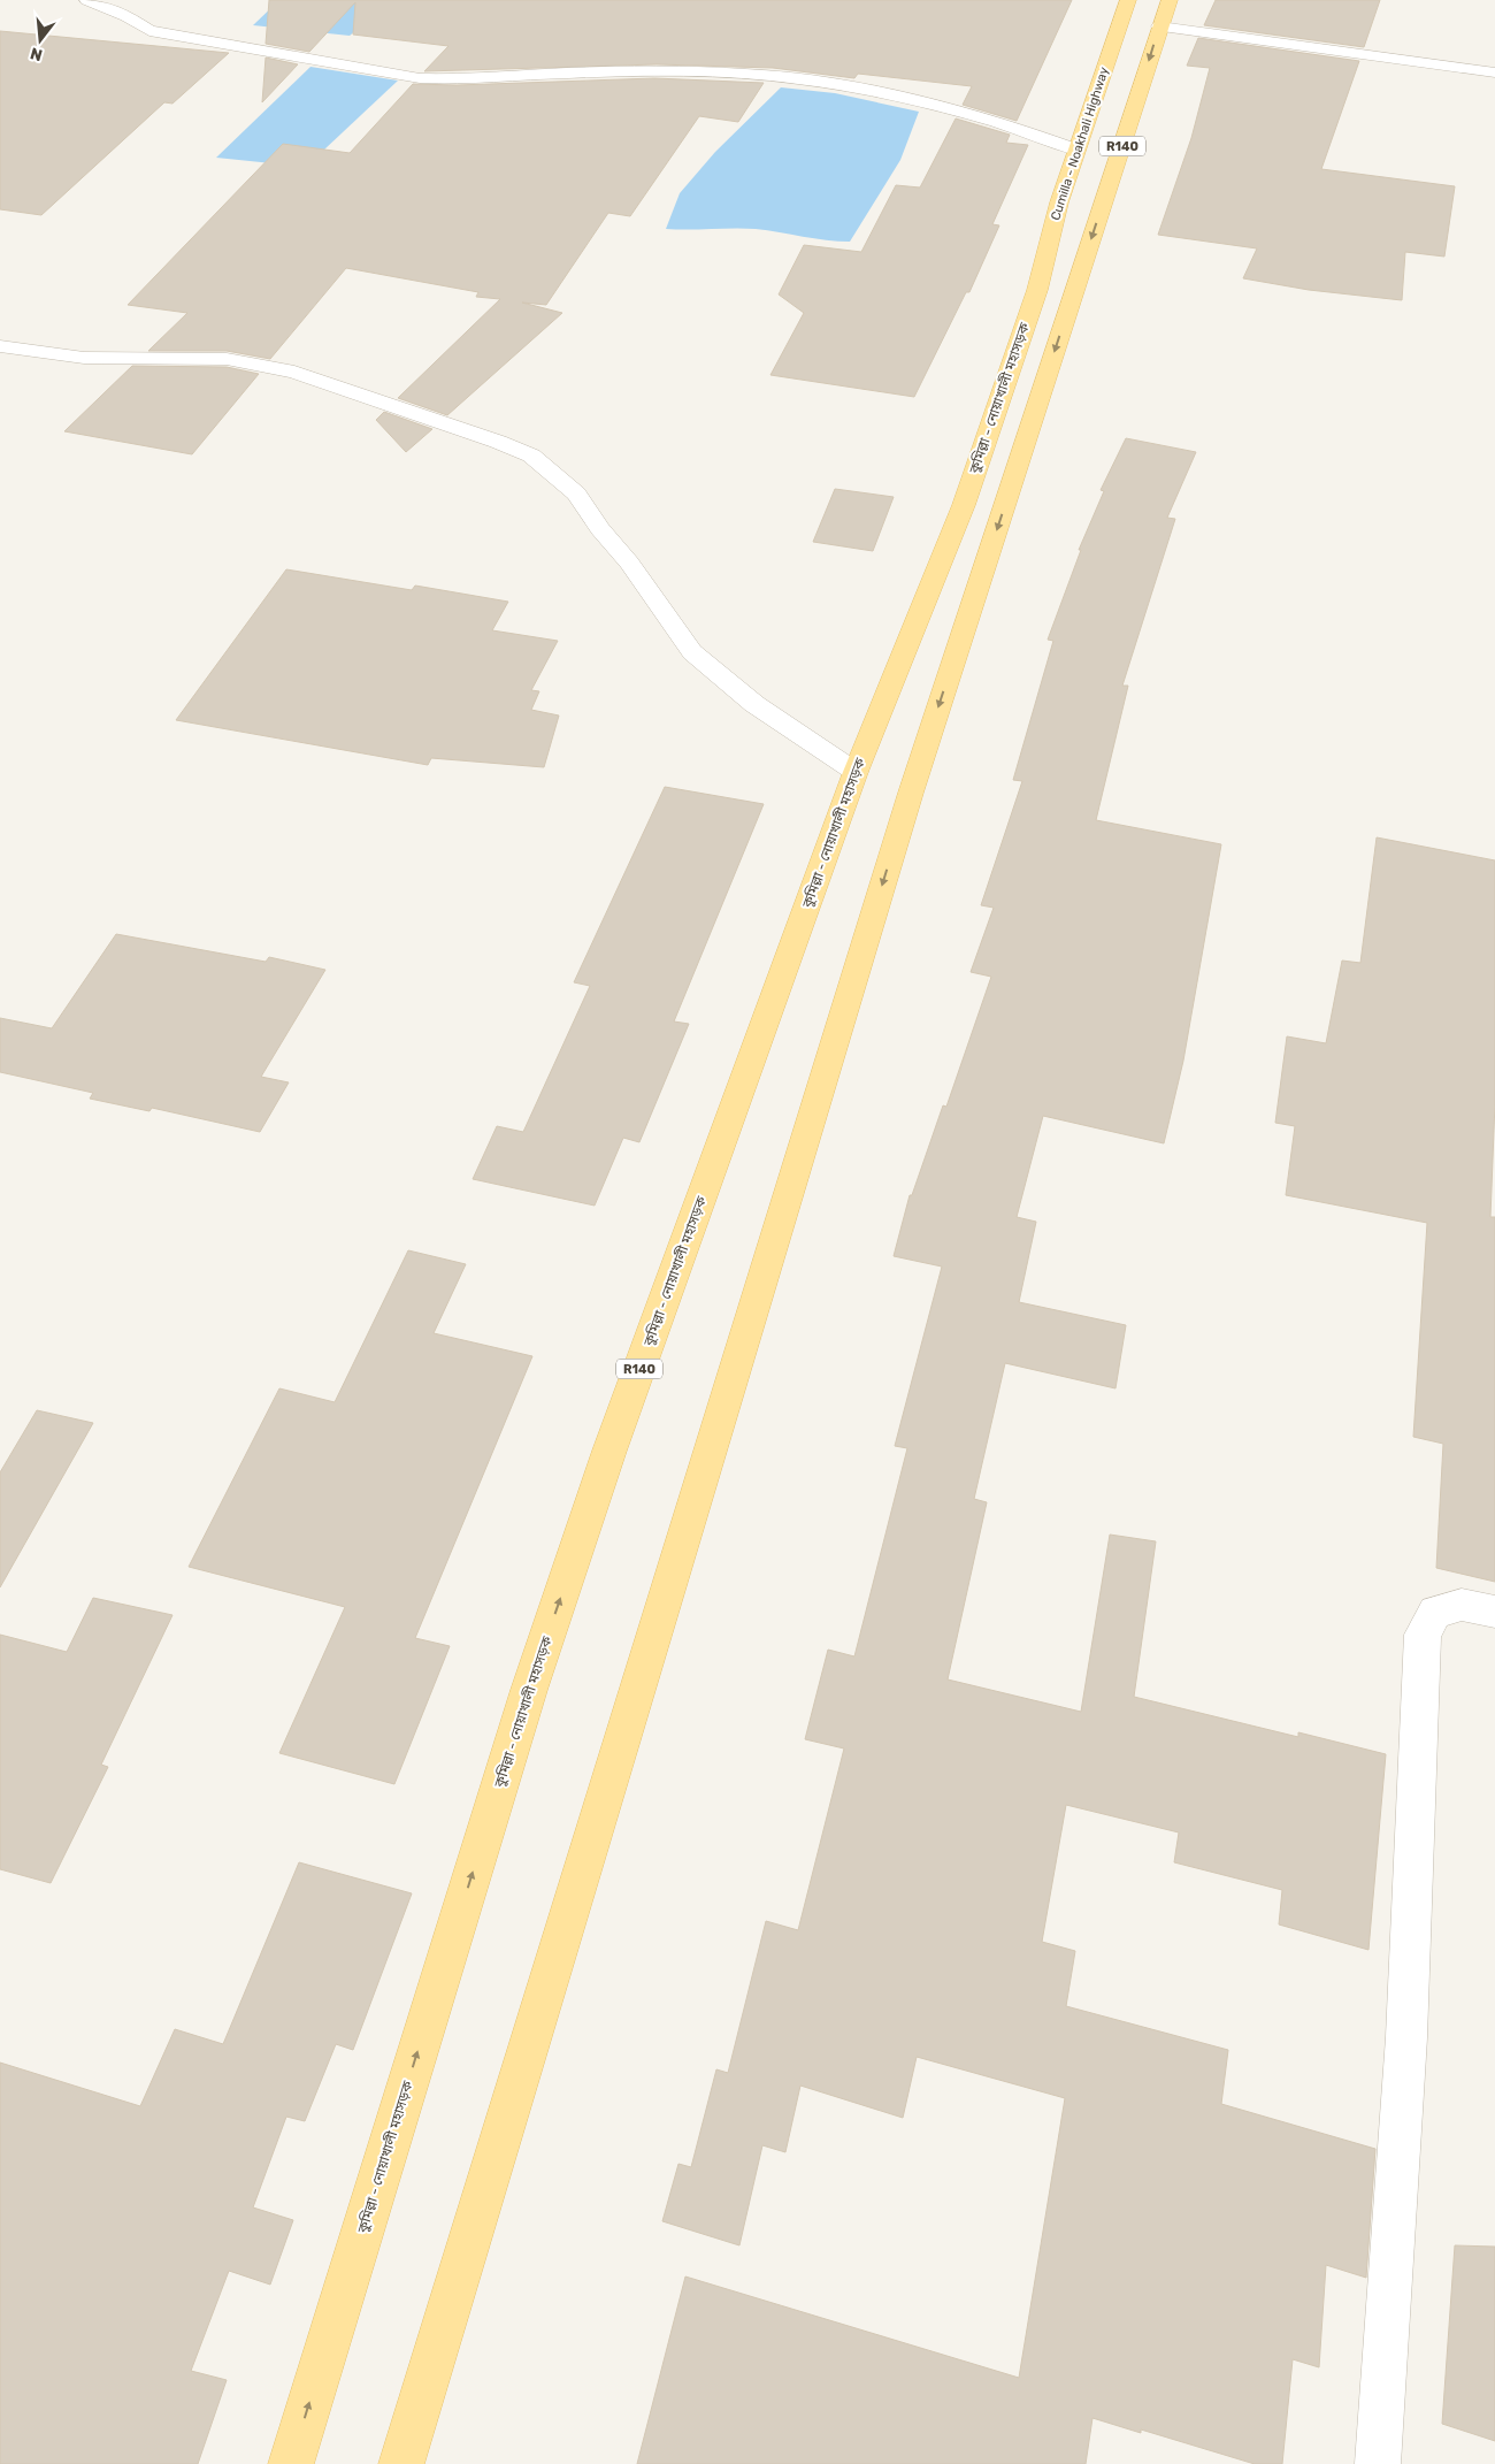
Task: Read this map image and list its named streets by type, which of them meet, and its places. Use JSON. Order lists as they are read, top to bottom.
{
  "streets": {
    "main road": ["Cumilla - Noakhali Highway", "R140", "কুমিল্লা - নোয়াখালী মহাসড়ক"]
  },
  "crossings": [
    ["Cumilla - Noakhali Highway", "কুমিল্লা - নোয়াখালী মহাসড়ক"]
  ],
  "north": "bottom"
}
